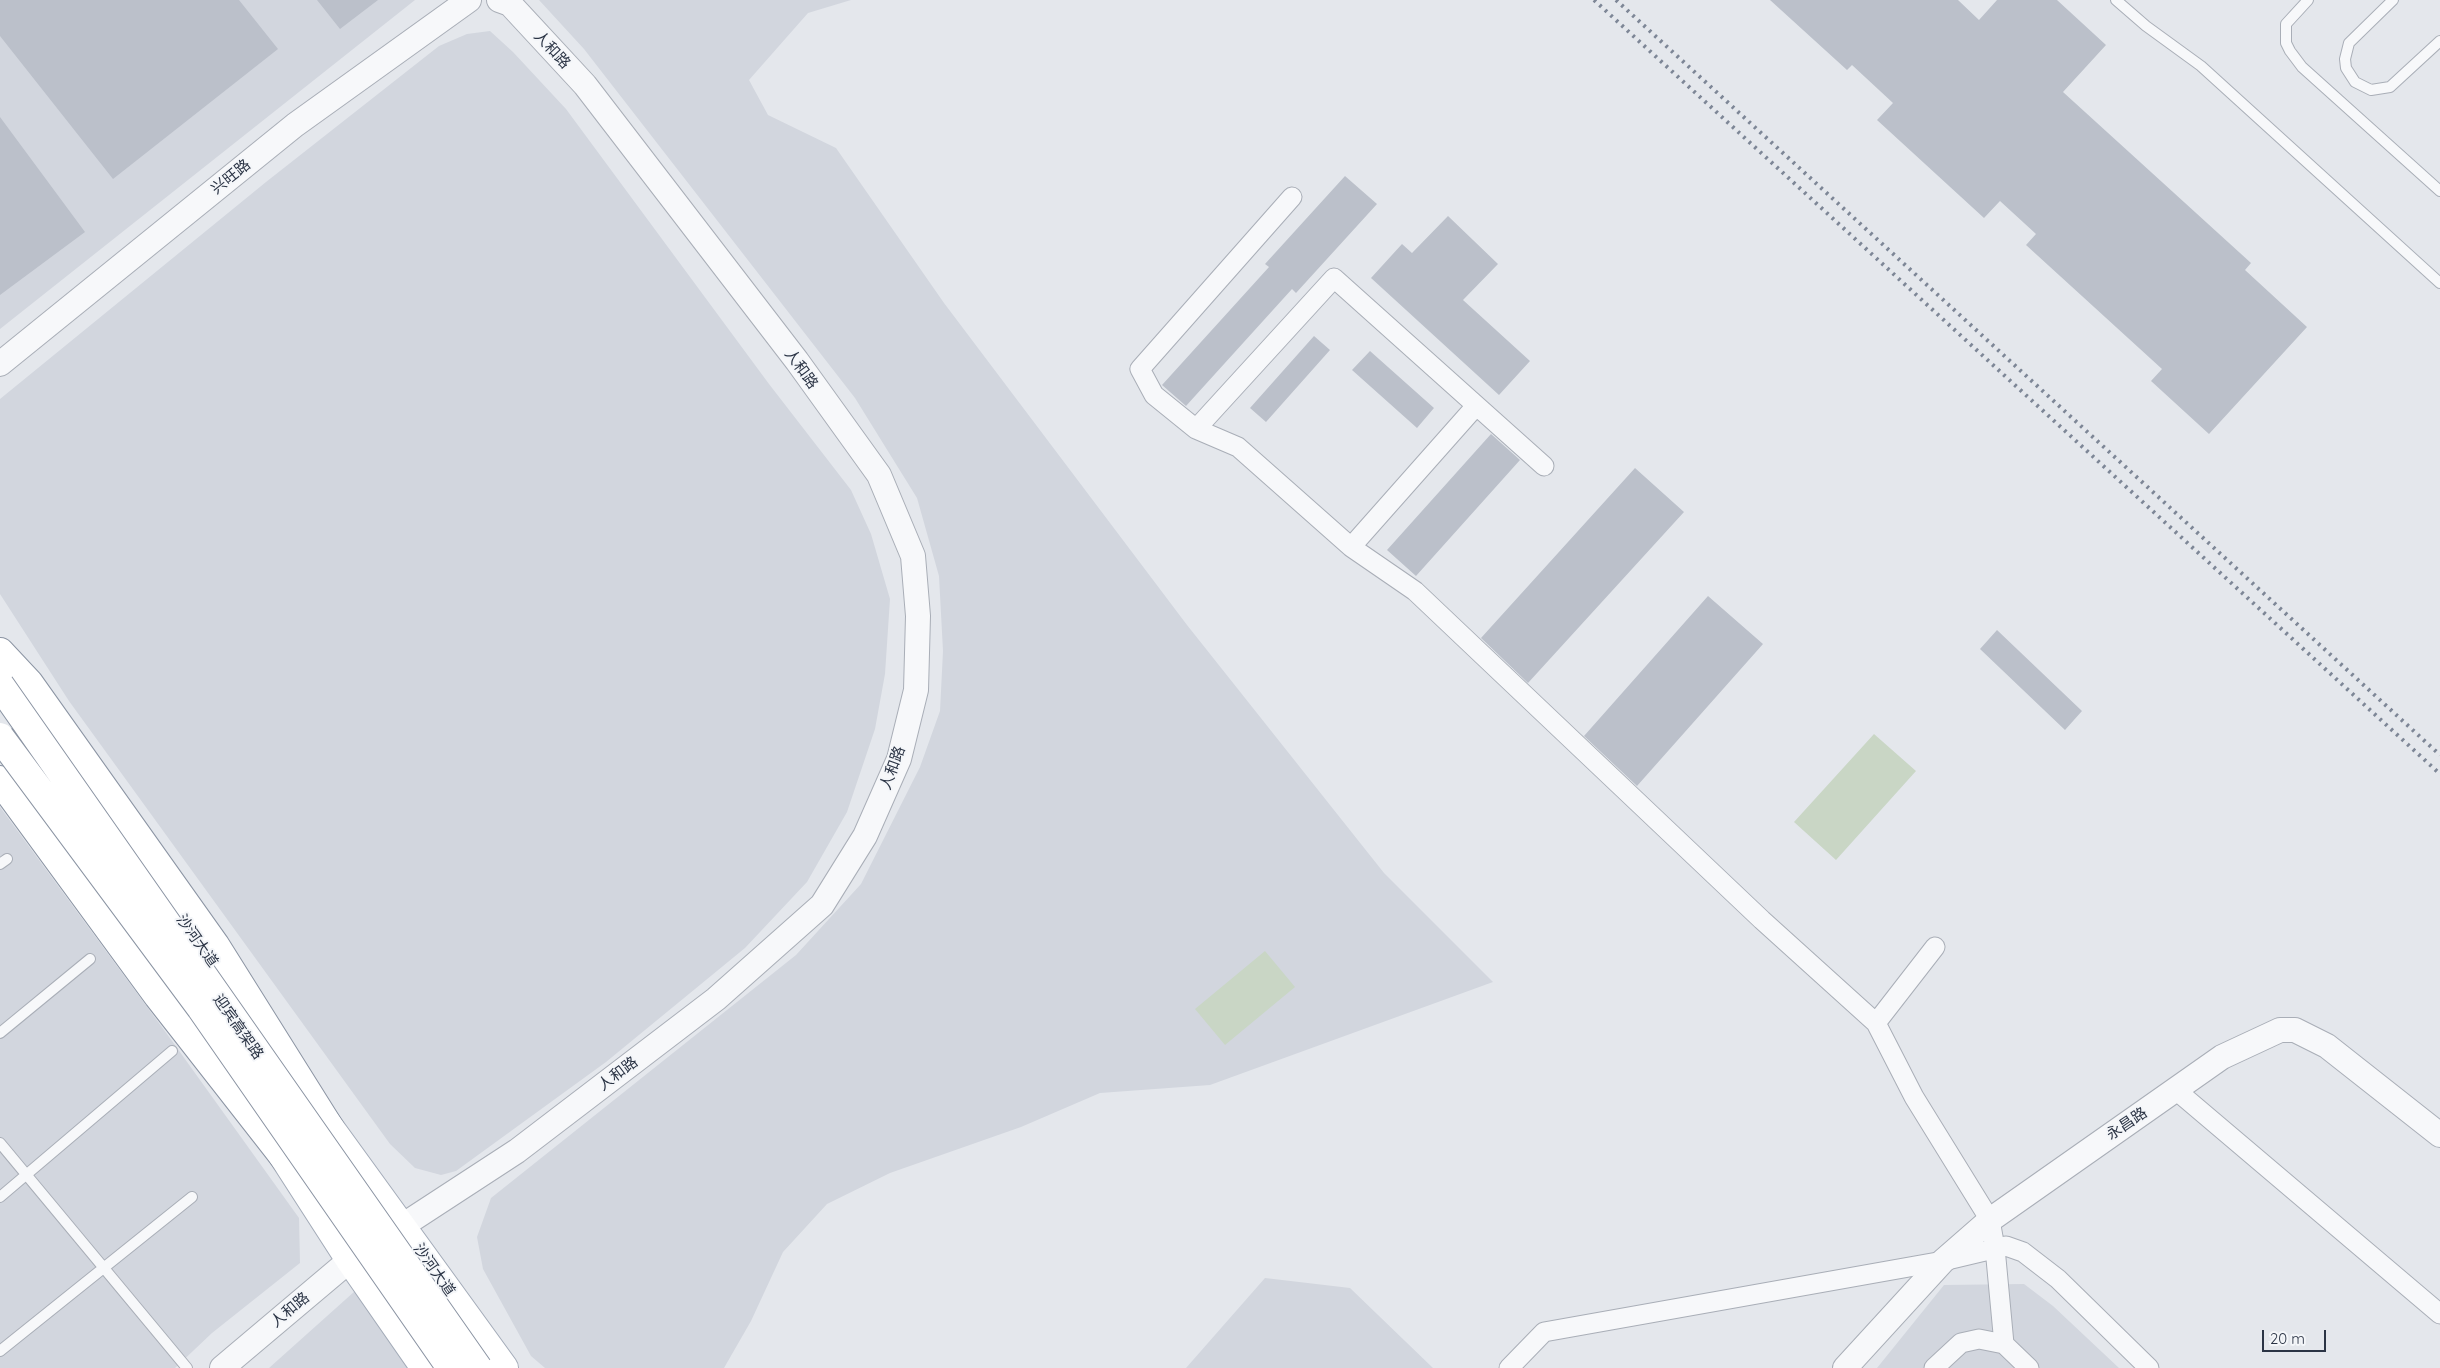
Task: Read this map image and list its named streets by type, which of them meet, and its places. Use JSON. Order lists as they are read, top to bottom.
{
  "streets": {
    "main road": ["沙河大道", "迎宾高架路"],
    "street": ["人和路", "兴旺路", "永昌路"]
  },
  "crossings": [
    ["人和路", "沙河大道"]
  ],
  "scale_bar": "20 m"
}
